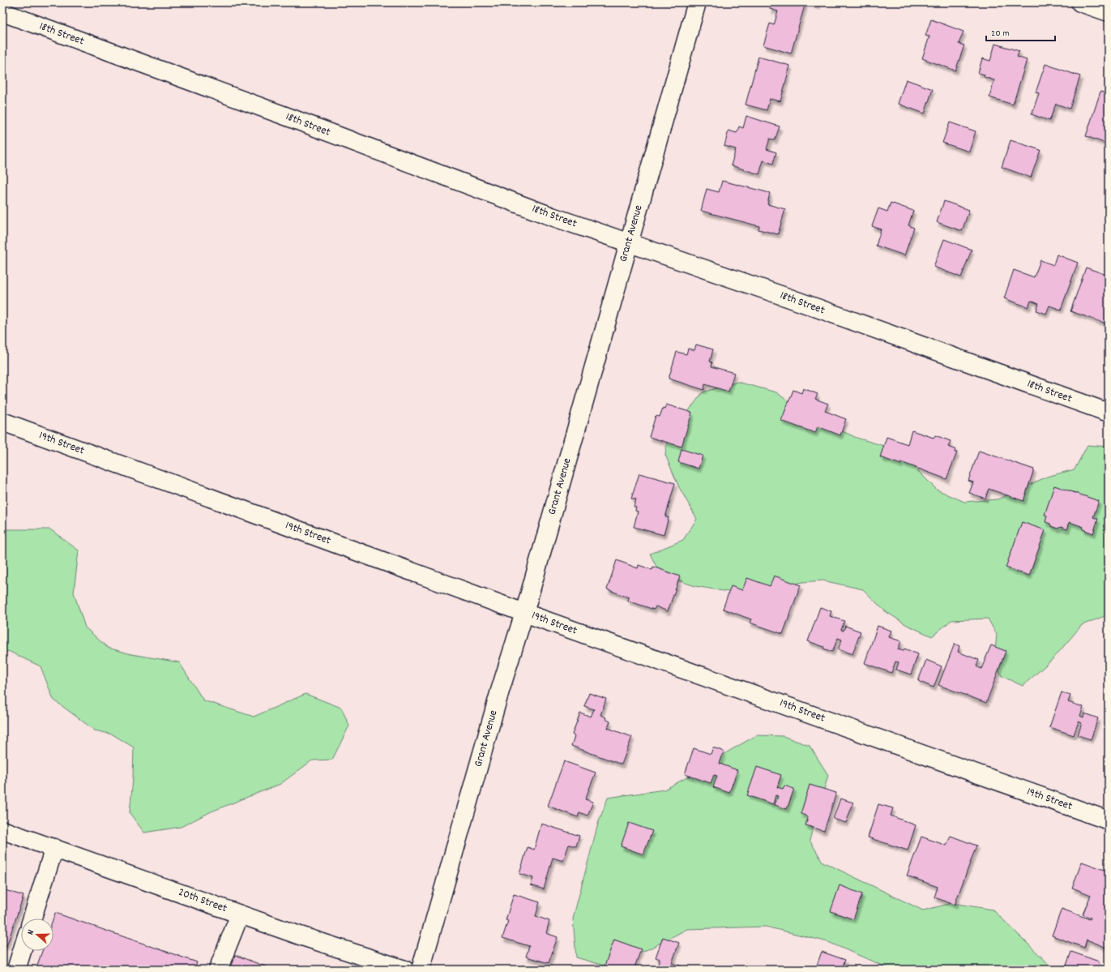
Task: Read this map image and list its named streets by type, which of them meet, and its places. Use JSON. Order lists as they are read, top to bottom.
{
  "streets": {
    "street": [
      "18th Street",
      "Grant Avenue",
      "19th Street",
      "20th Street"
    ]
  },
  "crossings": [
    ["18th Street", "Grant Avenue"],
    ["Grant Avenue", "19th Street"]
  ],
  "scale_bar": "20 m",
  "north": "left"
}
